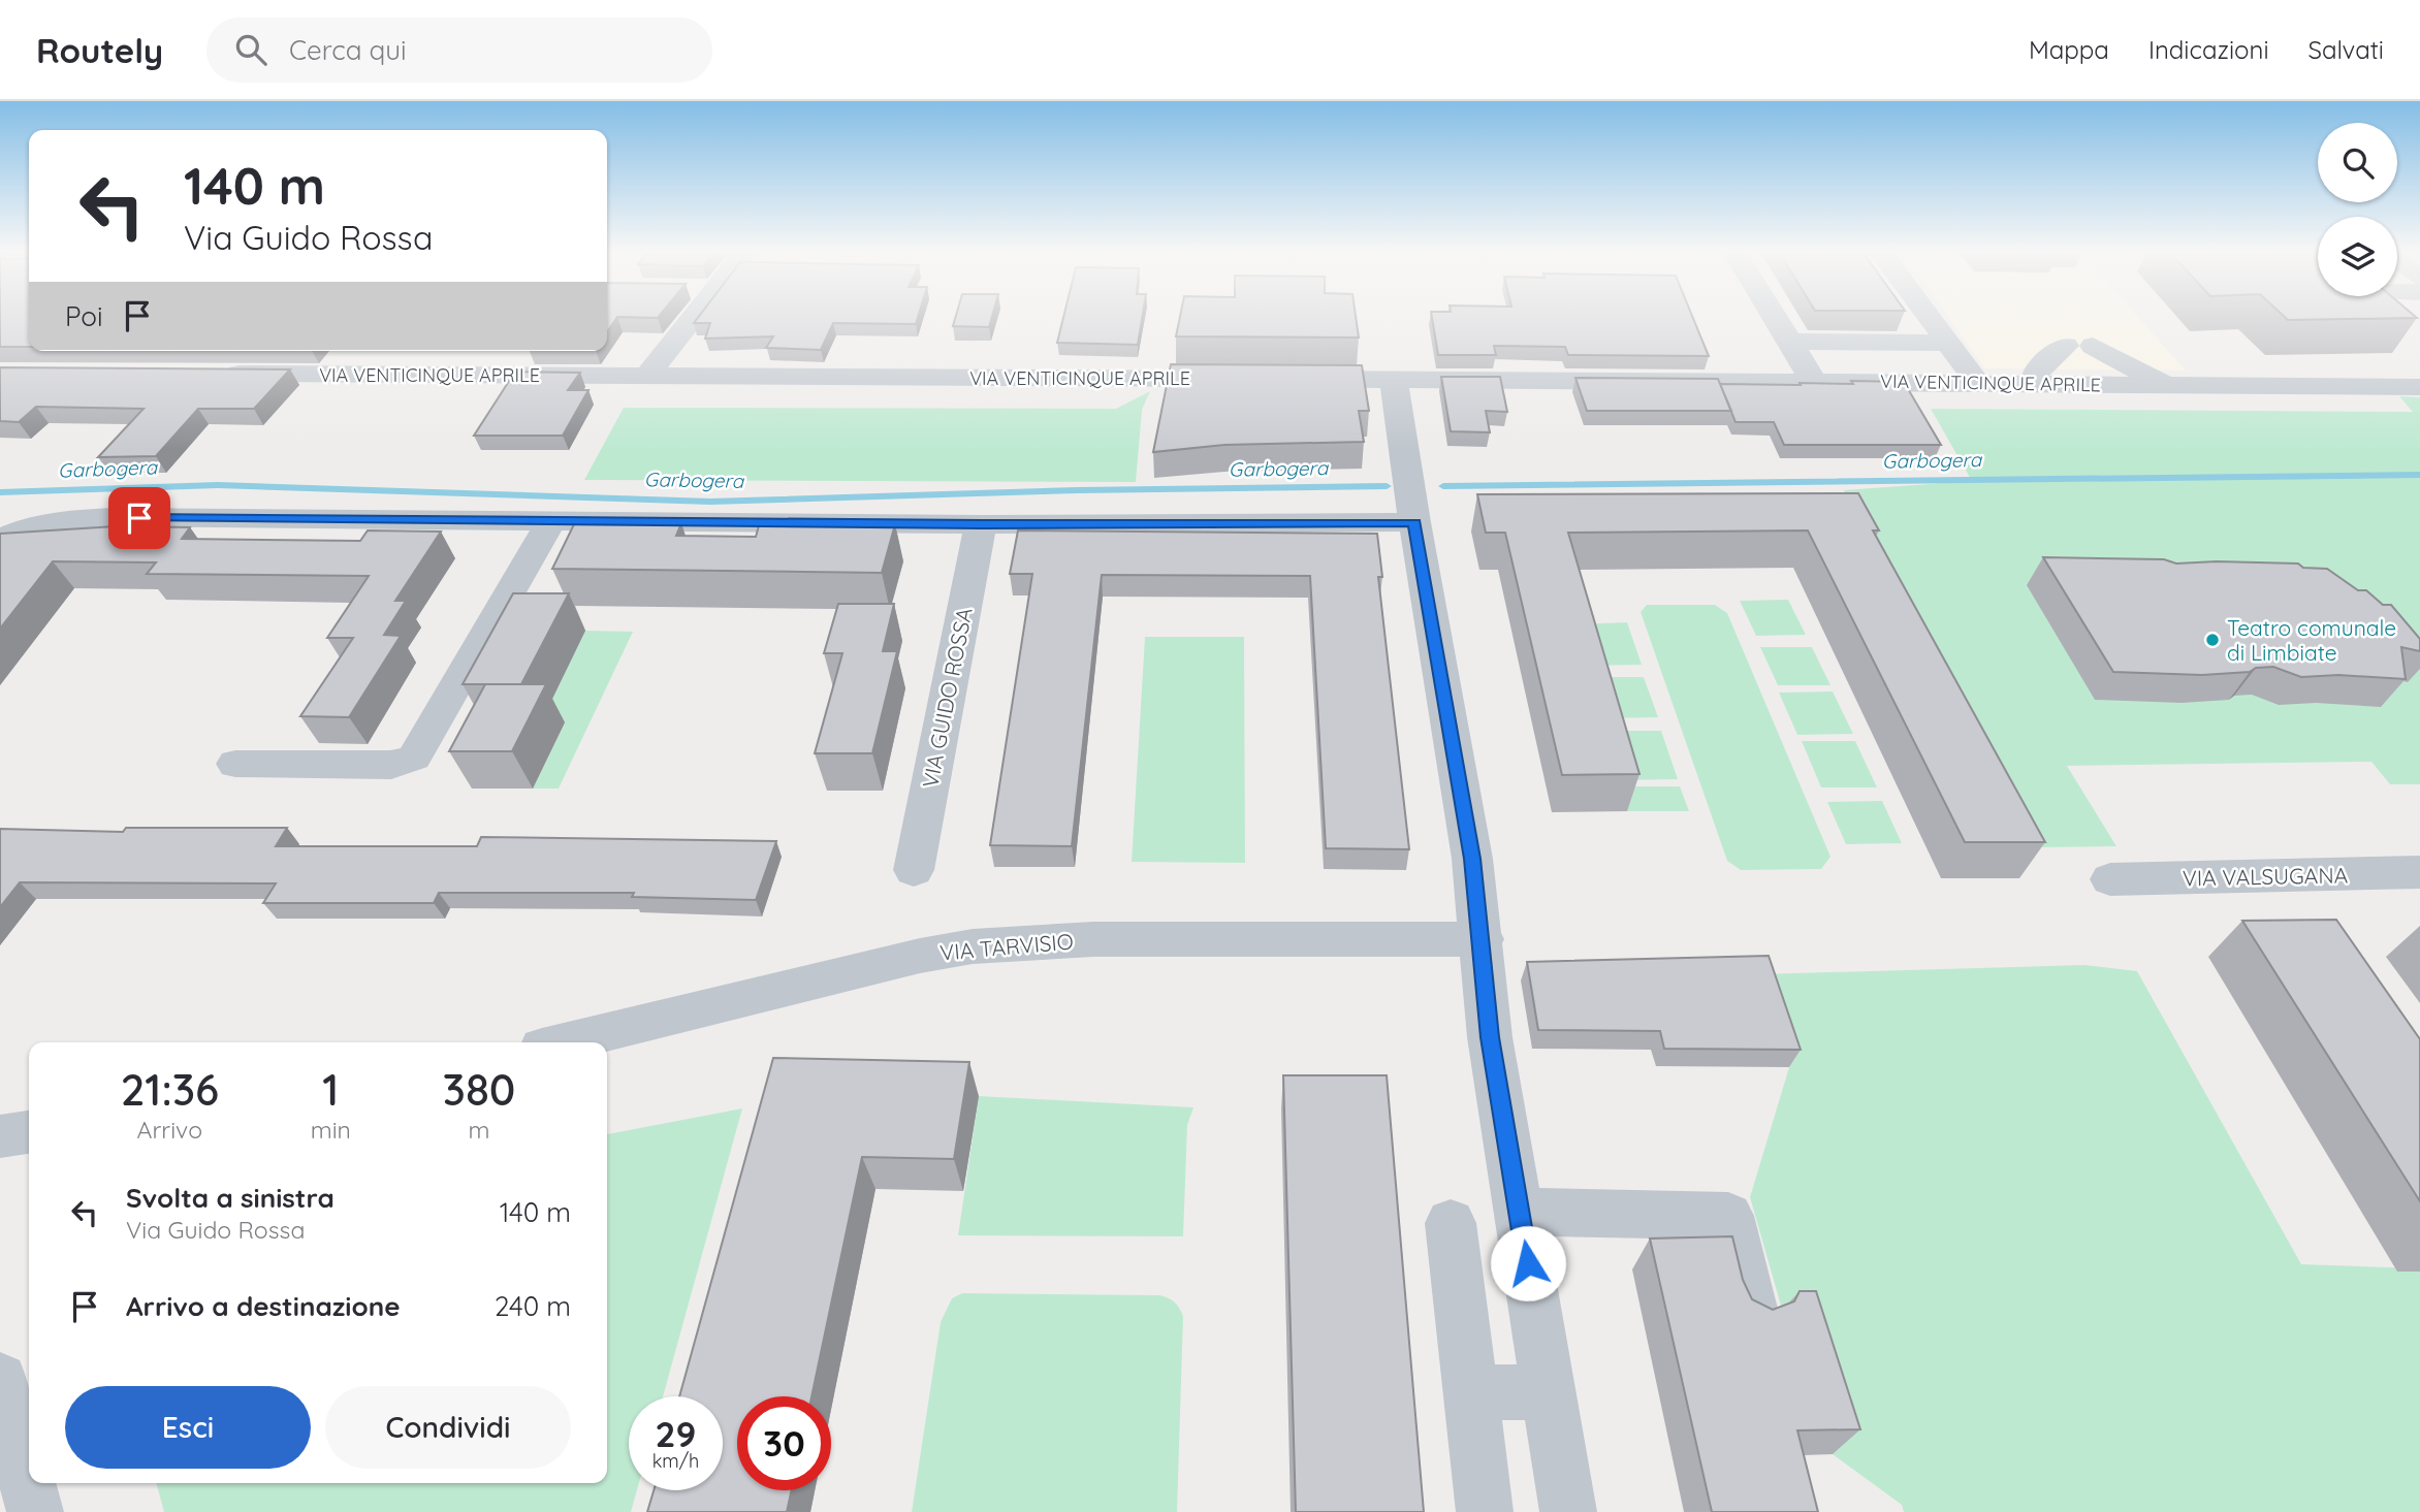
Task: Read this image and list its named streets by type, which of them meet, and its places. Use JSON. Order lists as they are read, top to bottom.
{
  "streets": {
    "street": [
      "VIA VENTICINQUE APRILE",
      "VIA GUIDO ROSSA",
      "VIA VALSUGANA",
      "VIA TARVISIO"
    ]
  },
  "water": ["Garbogera"],
  "places": ["Teatro comunale di Limbiate"],
  "page": {
    "header": "Routely",
    "search": "Cerca qui",
    "nav": ["Mappa", "Indicazioni", "Salvati"],
    "turn": ["140 m", "Via Guido Rossa"],
    "then": "Poi",
    "eta": [
      "21:36",
      "Arrivo",
      "1",
      "min",
      "380",
      "m"
    ],
    "list": [
      {
        "name": "Svolta a sinistra",
        "note": "Via Guido Rossa",
        "value": "140 m"
      },
      {
        "name": "Arrivo a destinazione",
        "value": "240 m"
      }
    ],
    "buttons": ["Esci", "Condividi"],
    "speed": "29 km/h",
    "limit": "30"
  }
}
